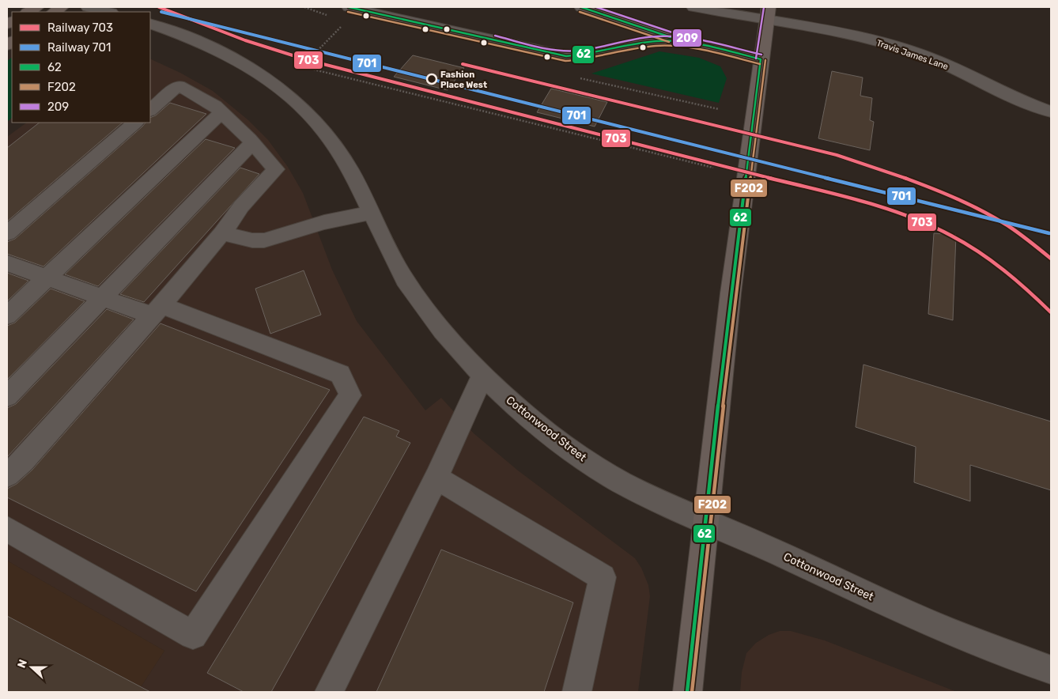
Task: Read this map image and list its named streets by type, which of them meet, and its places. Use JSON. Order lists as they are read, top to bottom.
{
  "streets": {
    "street": ["Travis James Lane", "Cottonwood Street"]
  },
  "places": ["Fashion Place West"],
  "lines": [
    "rail line 703",
    "transit line 62",
    "transit line 209",
    "rail line 701",
    "transit line F202"
  ],
  "legend": [
    "Railway 703",
    "Railway 701",
    "62",
    "F202",
    "209"
  ],
  "north": "left"
}
